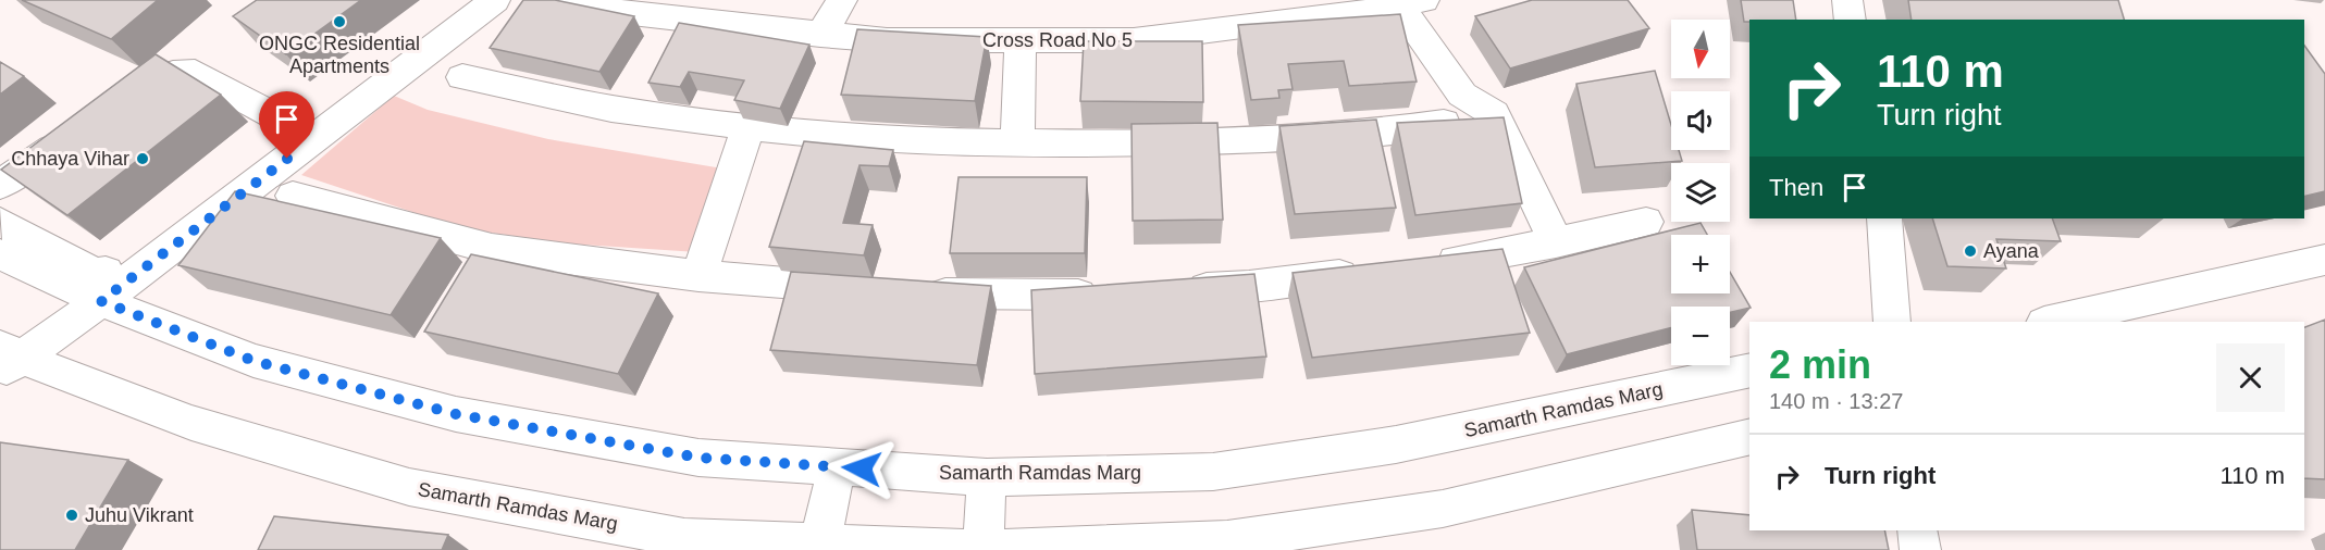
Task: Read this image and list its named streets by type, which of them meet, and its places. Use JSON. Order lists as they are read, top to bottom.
{
  "streets": {
    "street": ["Cross Road No 5", "Samarth Ramdas Marg"]
  },
  "places": [
    "ONGC Residential Apartments",
    "Chhaya Vihar",
    "Ayana",
    "Juhu Vikrant"
  ],
  "north": "bottom",
  "page": {
    "map_buttons": ["+", "−"],
    "turn": ["110 m", "Turn right"],
    "then": "Then",
    "heading": ["2 min", "140 m · 13:27"],
    "list": [
      {
        "name": "Turn right",
        "value": "110 m"
      }
    ]
  }
}
